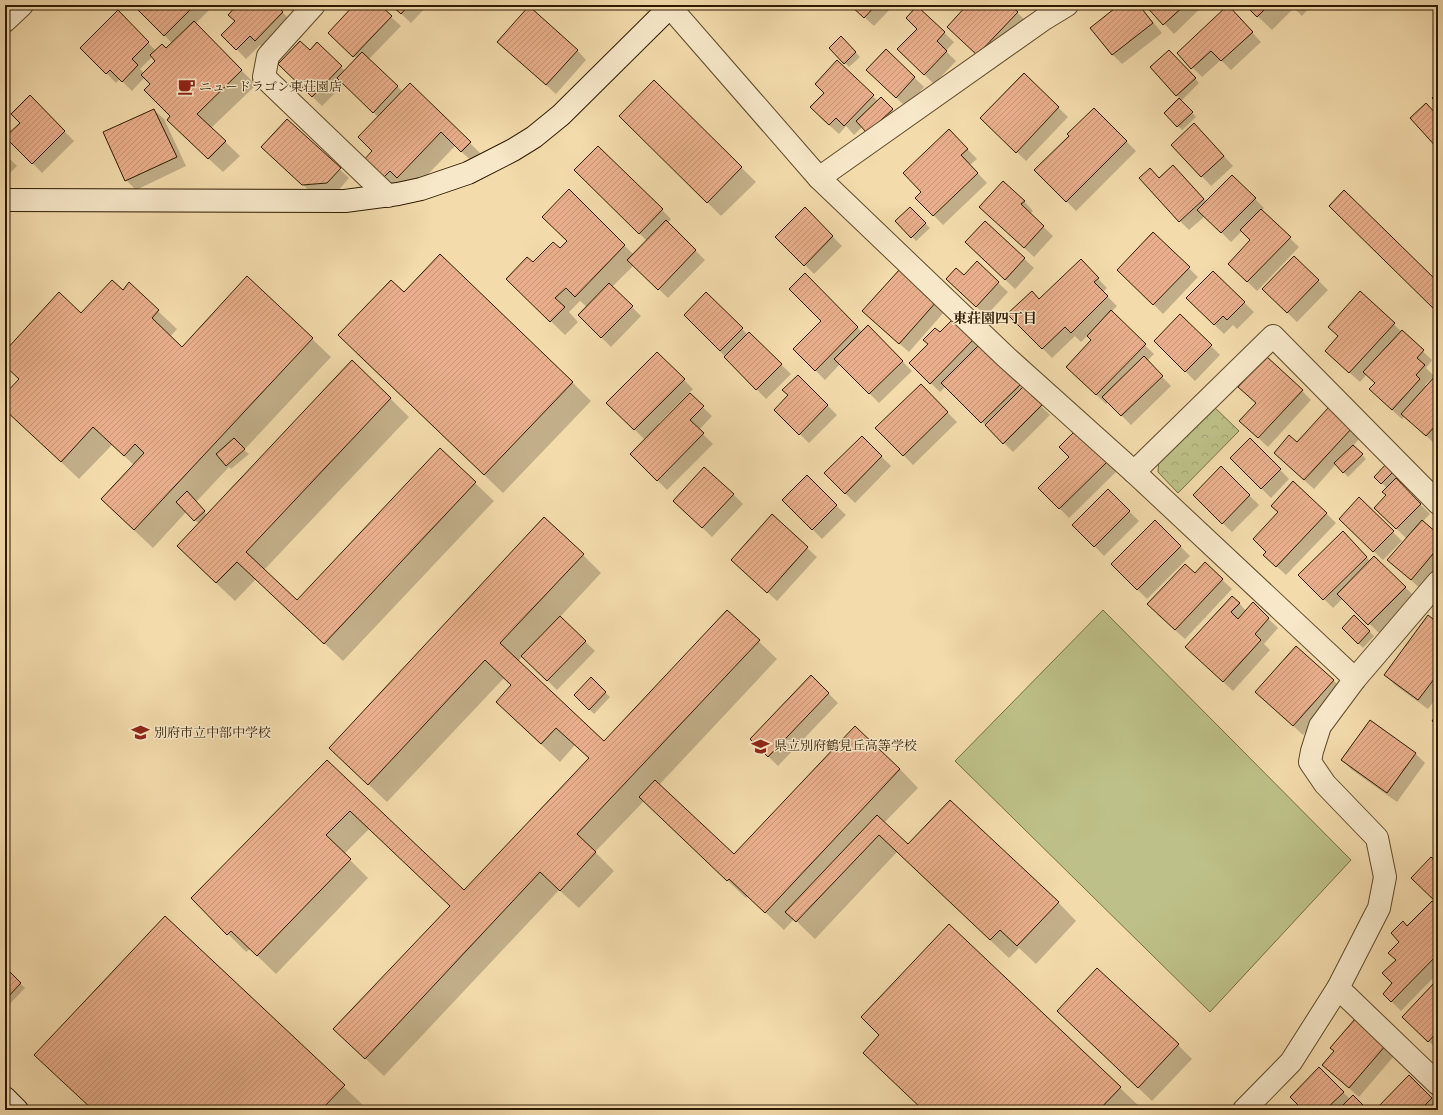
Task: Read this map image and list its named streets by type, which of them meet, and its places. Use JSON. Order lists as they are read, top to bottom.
{
  "districts": ["東荘園四丁目"],
  "places": {
    "cafe": ["ニュードラゴン東荘園店"],
    "school or university": ["別府市立中部中学校", "県立別府鶴見丘高等学校"]
  }
}
